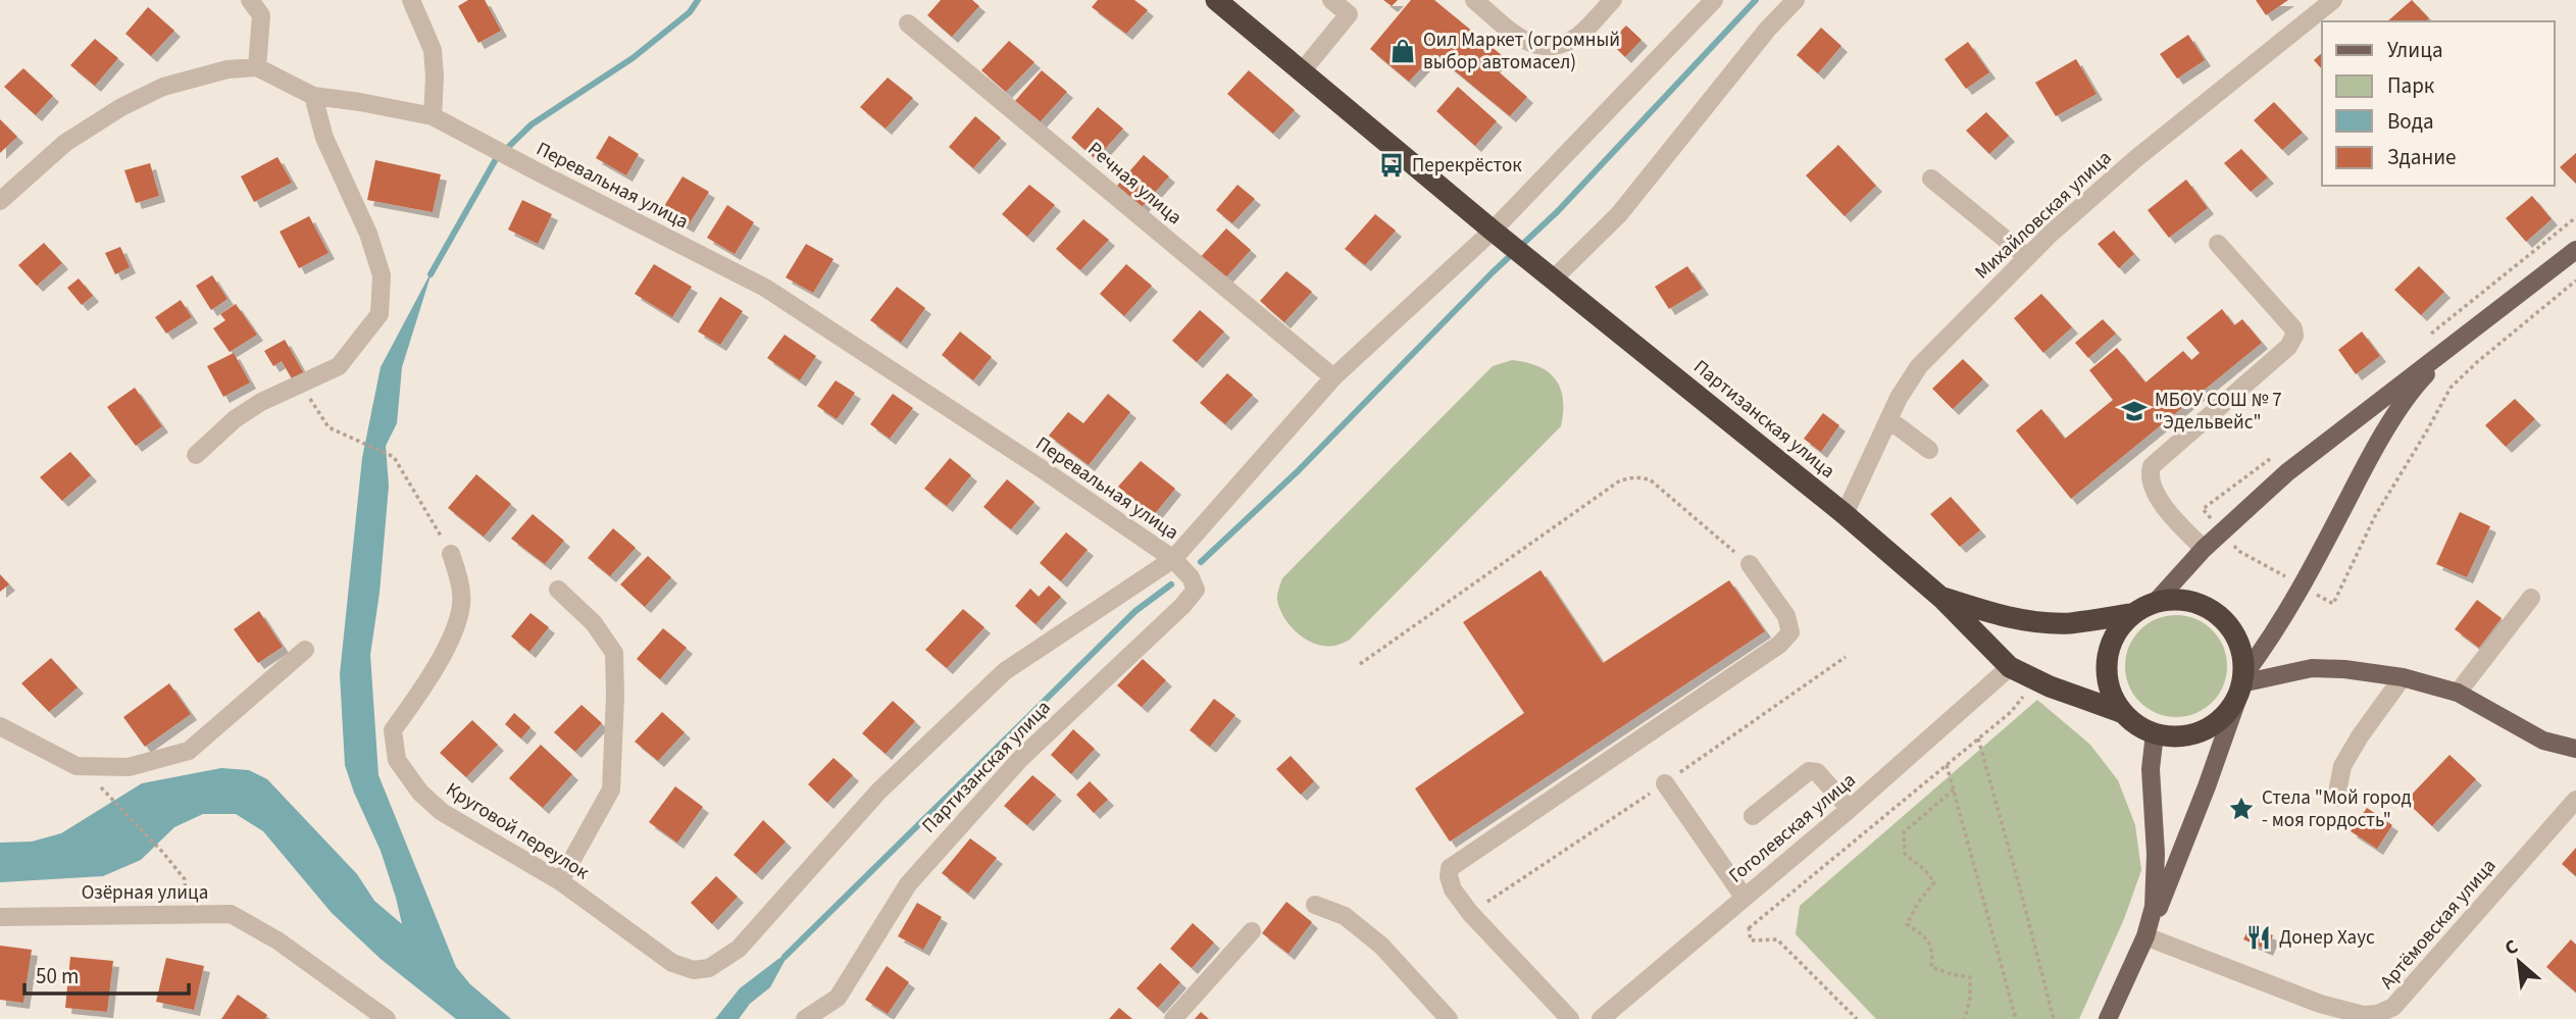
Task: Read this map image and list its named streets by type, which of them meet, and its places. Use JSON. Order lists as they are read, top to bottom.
{
  "streets": {
    "highway": ["Партизанская улица"],
    "street": [
      "Речная улица",
      "Перевальная улица",
      "Михайловская улица",
      "Гоголевская улица",
      "Круговой переулок",
      "Озёрная улица",
      "Артёмовская улица"
    ]
  },
  "crossings": [
    ["Перевальная улица", "Партизанская улица"],
    ["Перевальная улица", "Круговой переулок"],
    ["Михайловская улица", "Партизанская улица"],
    ["Партизанская улица", "Гоголевская улица"],
    ["Партизанская улица", "Круговой переулок"]
  ],
  "places": {
    "shop": ["Оил Маркет (огромный выбор автомасел)"],
    "bus stop": ["Перекрёсток"],
    "school or university": ["МБОУ СОШ № 7 \"Эдельвейс\""],
    "place": ["Стела \"Мой город - моя гордость\""],
    "restaurant": ["Донер Хаус"]
  },
  "legend": [
    "Улица",
    "Парк",
    "Вода",
    "Здание"
  ],
  "scale_bar": "50 m",
  "north": "top left"
}
